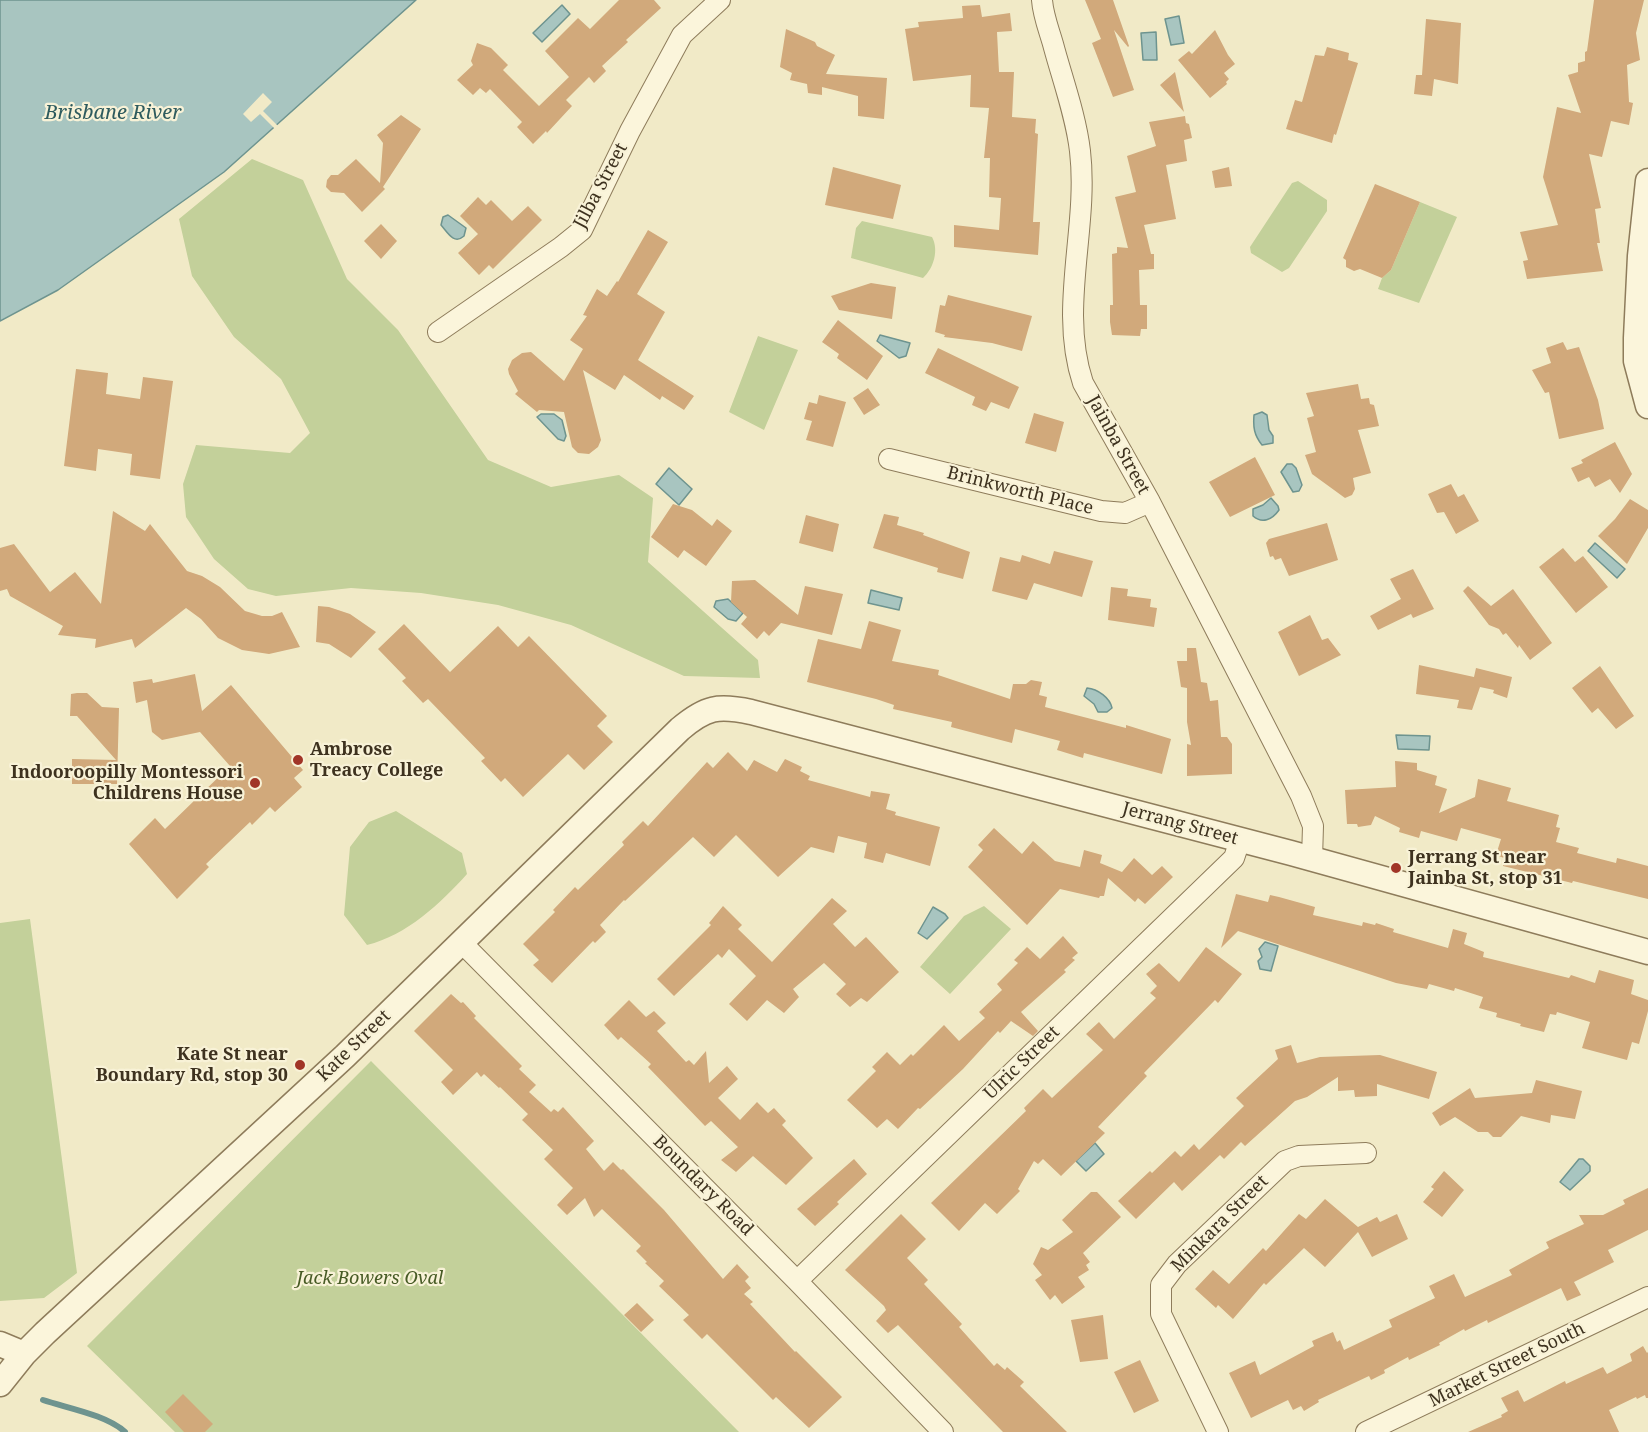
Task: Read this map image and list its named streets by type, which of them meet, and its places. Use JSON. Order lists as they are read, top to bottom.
{
  "streets": {
    "street": [
      "Jilba Street",
      "Jainba Street",
      "Brinkworth Place",
      "Jerrang Street",
      "Kate Street",
      "Ulric Street",
      "Boundary Road",
      "Minkara Street",
      "Market Street South"
    ]
  },
  "crossings": [
    ["Jainba Street", "Brinkworth Place"],
    ["Jainba Street", "Jerrang Street"],
    ["Jerrang Street", "Kate Street"],
    ["Jerrang Street", "Ulric Street"],
    ["Kate Street", "Boundary Road"],
    ["Ulric Street", "Boundary Road"]
  ],
  "water": ["Brisbane River"],
  "parks": ["Jack Bowers Oval"],
  "places": [
    "Ambrose Treacy College",
    "Indooroopilly Montessori Childrens House",
    "Jerrang St near Jainba St, stop 31",
    "Kate St near Boundary Rd, stop 30"
  ]
}
